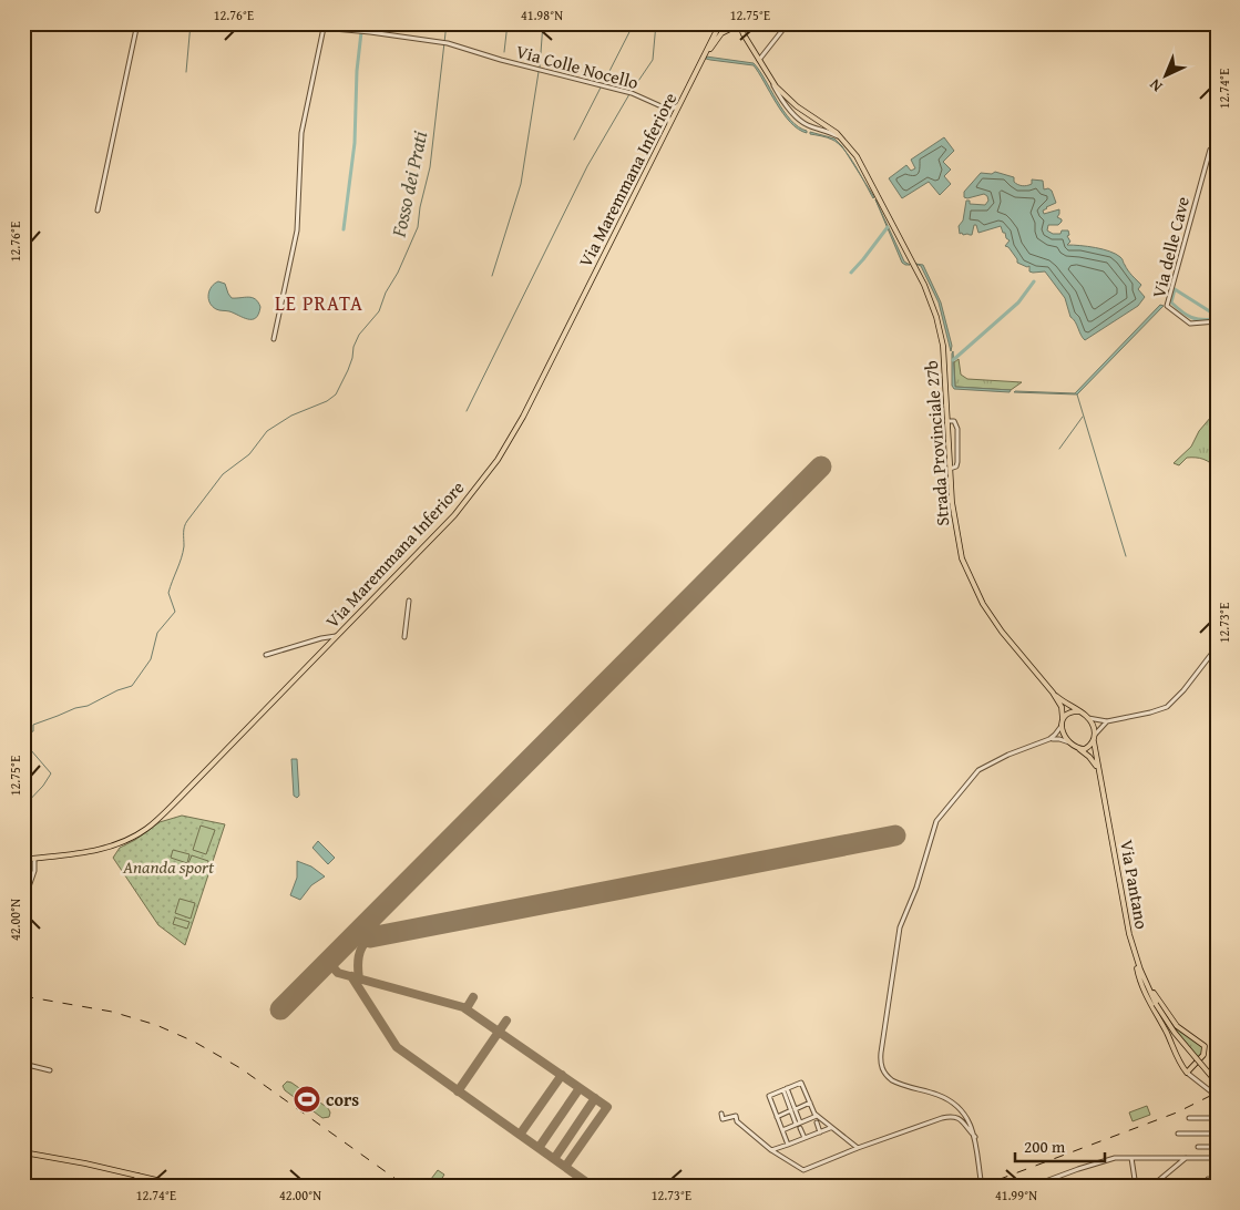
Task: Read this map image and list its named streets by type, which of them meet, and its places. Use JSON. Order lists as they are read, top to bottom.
{
  "streets": {
    "main road": ["Via Maremmana Inferiore", "Strada Provinciale 27b", "Via Pantano"],
    "street": ["Via Colle Nocello", "Via delle Cave"]
  },
  "crossings": [
    ["Via Colle Nocello", "Via Maremmana Inferiore"]
  ],
  "districts": ["LE PRATA"],
  "water": ["Fosso dei Prati"],
  "parks": ["Ananda sport"],
  "places": {
    "sports": ["cors"]
  },
  "scale_bar": "200 m",
  "north": "bottom left",
  "coordinates": [
    "12.76°E",
    "41.98°N",
    "12.75°E",
    "12.74°E",
    "12.73°E",
    "42.00°N",
    "41.99°N"
  ]
}
